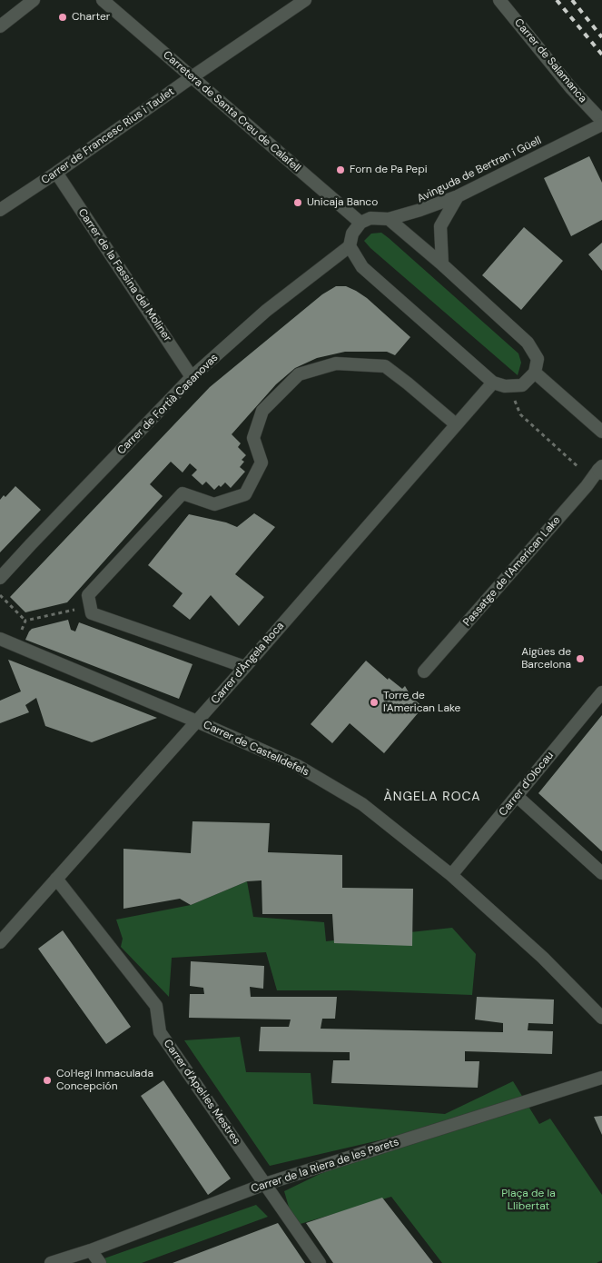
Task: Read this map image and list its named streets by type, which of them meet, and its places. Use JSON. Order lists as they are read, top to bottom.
{
  "streets": {
    "street": [
      "Carrer de Salamanca",
      "Carretera de Santa Creu de Calafell",
      "Carrer de Francesc Rius i Taulet",
      "Avinguda de Bertran i Güell",
      "Carrer de la Fassina del Moliner",
      "Carrer de Fortià Casanovas",
      "Passatge de l'American Lake",
      "Carrer d'Àngela Roca",
      "Carrer de Castelldefels",
      "Carrer d'Olocau",
      "Carrer d'Apel·les Mestres",
      "Carrer de la Riera de les Parets"
    ]
  },
  "crossings": [
    ["Carrer de Salamanca", "Avinguda de Bertran i Güell"],
    ["Carretera de Santa Creu de Calafell", "Carrer de Francesc Rius i Taulet"],
    ["Carrer de Francesc Rius i Taulet", "Carrer de la Fassina del Moliner"],
    ["Carrer de la Fassina del Moliner", "Carrer de Fortià Casanovas"],
    ["Carrer d'Àngela Roca", "Carrer de Castelldefels"],
    ["Carrer d'Àngela Roca", "Carrer d'Apel·les Mestres"],
    ["Carrer de Castelldefels", "Carrer d'Olocau"],
    ["Carrer d'Apel·les Mestres", "Carrer de la Riera de les Parets"]
  ],
  "districts": ["ÀNGELA ROCA"],
  "parks": ["Plaça de la Llibertat"],
  "places": [
    "Charter",
    "Forn de Pa Pepi",
    "Unicaja Banco",
    "Aigües de Barcelona",
    "Torre de l'American Lake",
    "Col·legi Inmaculada Concepción"
  ]
}
